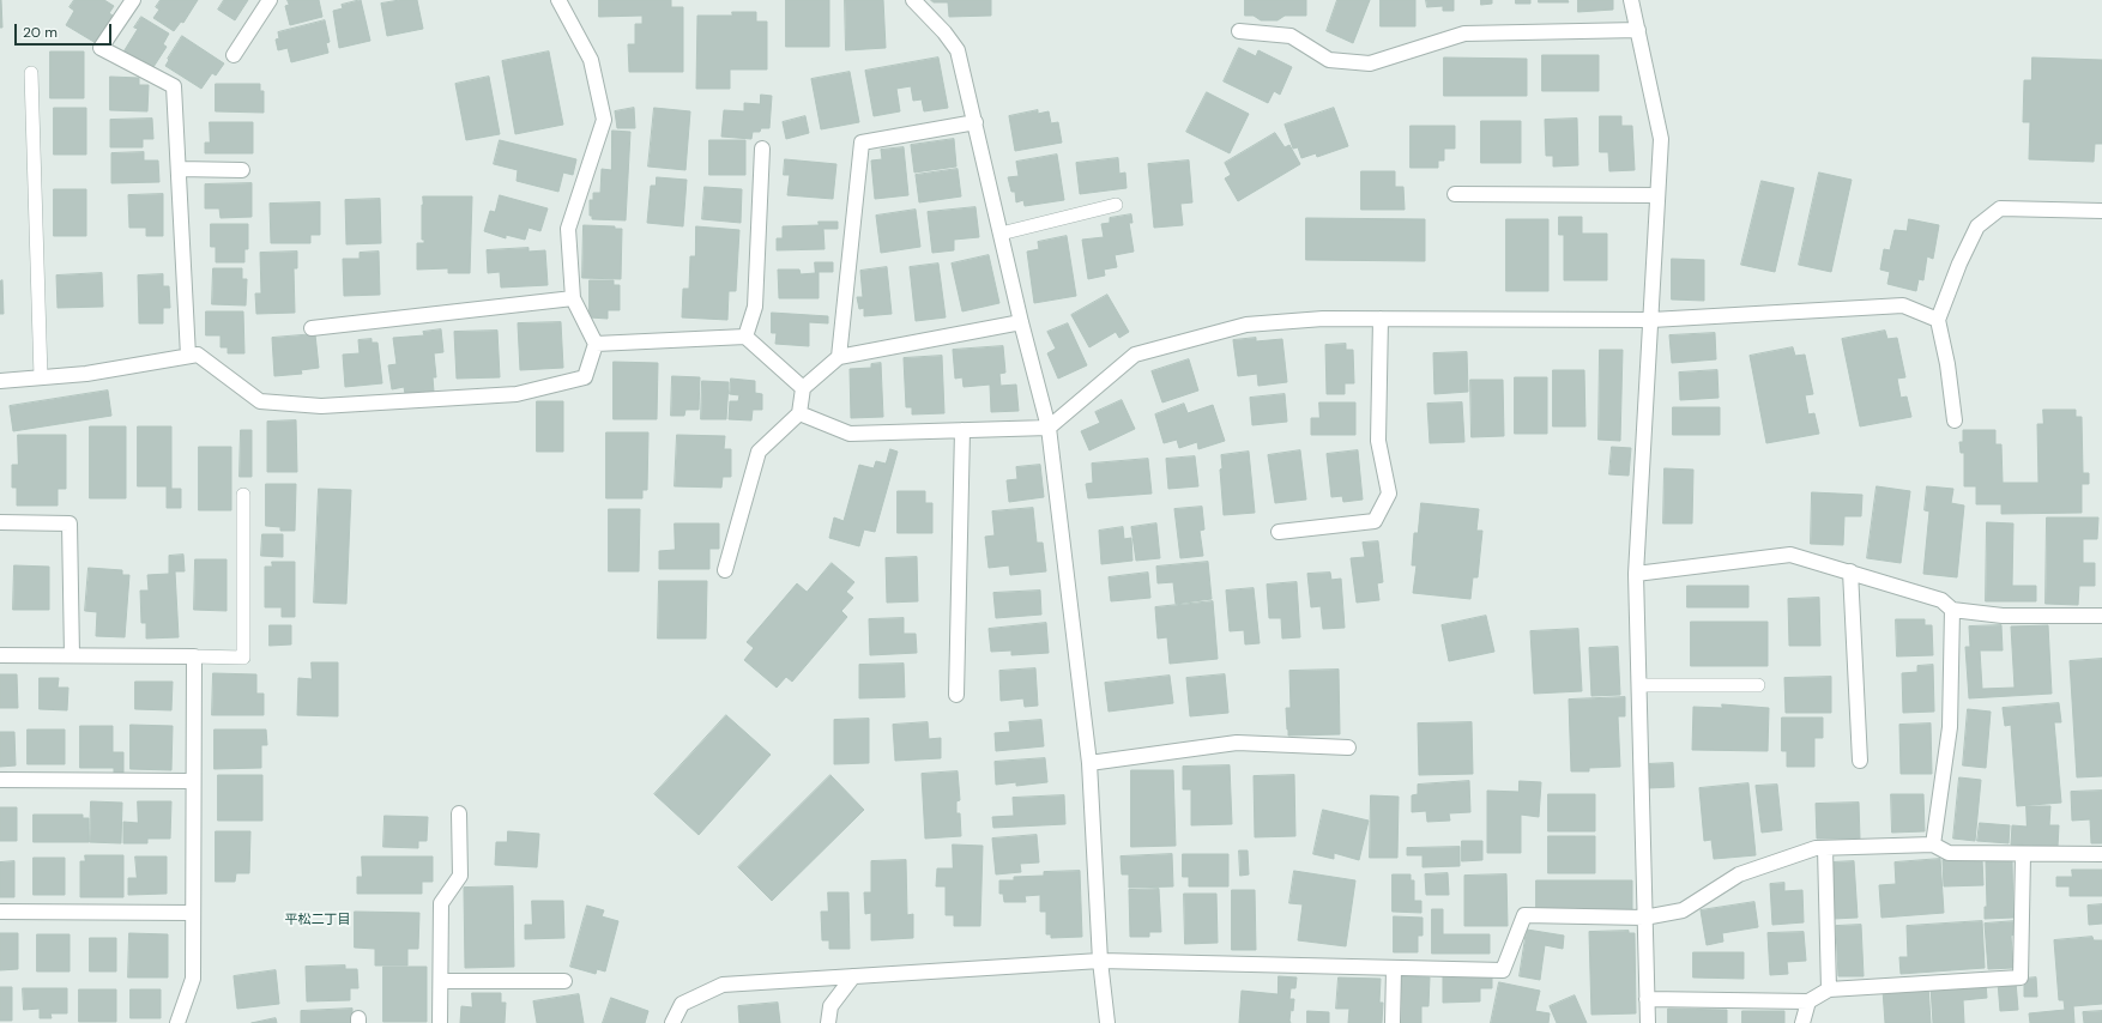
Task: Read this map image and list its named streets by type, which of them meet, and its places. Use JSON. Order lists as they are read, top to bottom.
{
  "districts": ["平松二丁目"],
  "scale_bar": "20 m"
}
